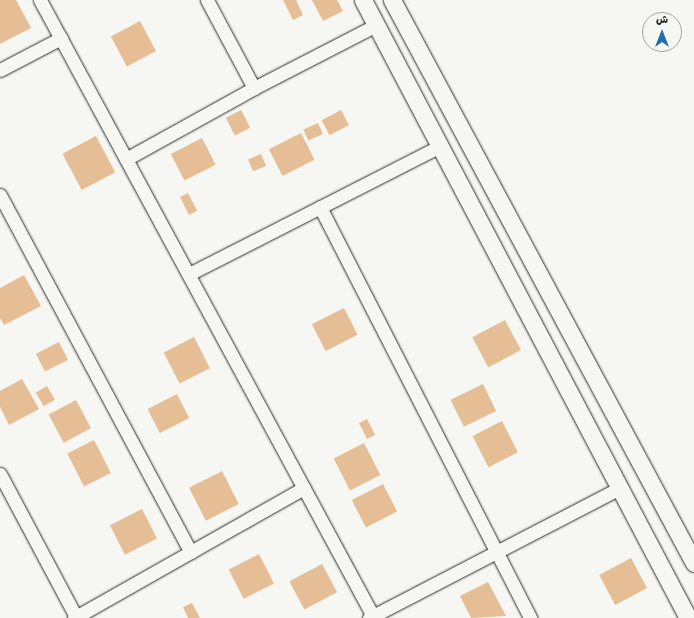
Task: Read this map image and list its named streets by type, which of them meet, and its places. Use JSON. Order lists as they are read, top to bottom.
{
  "north": "top"
}
